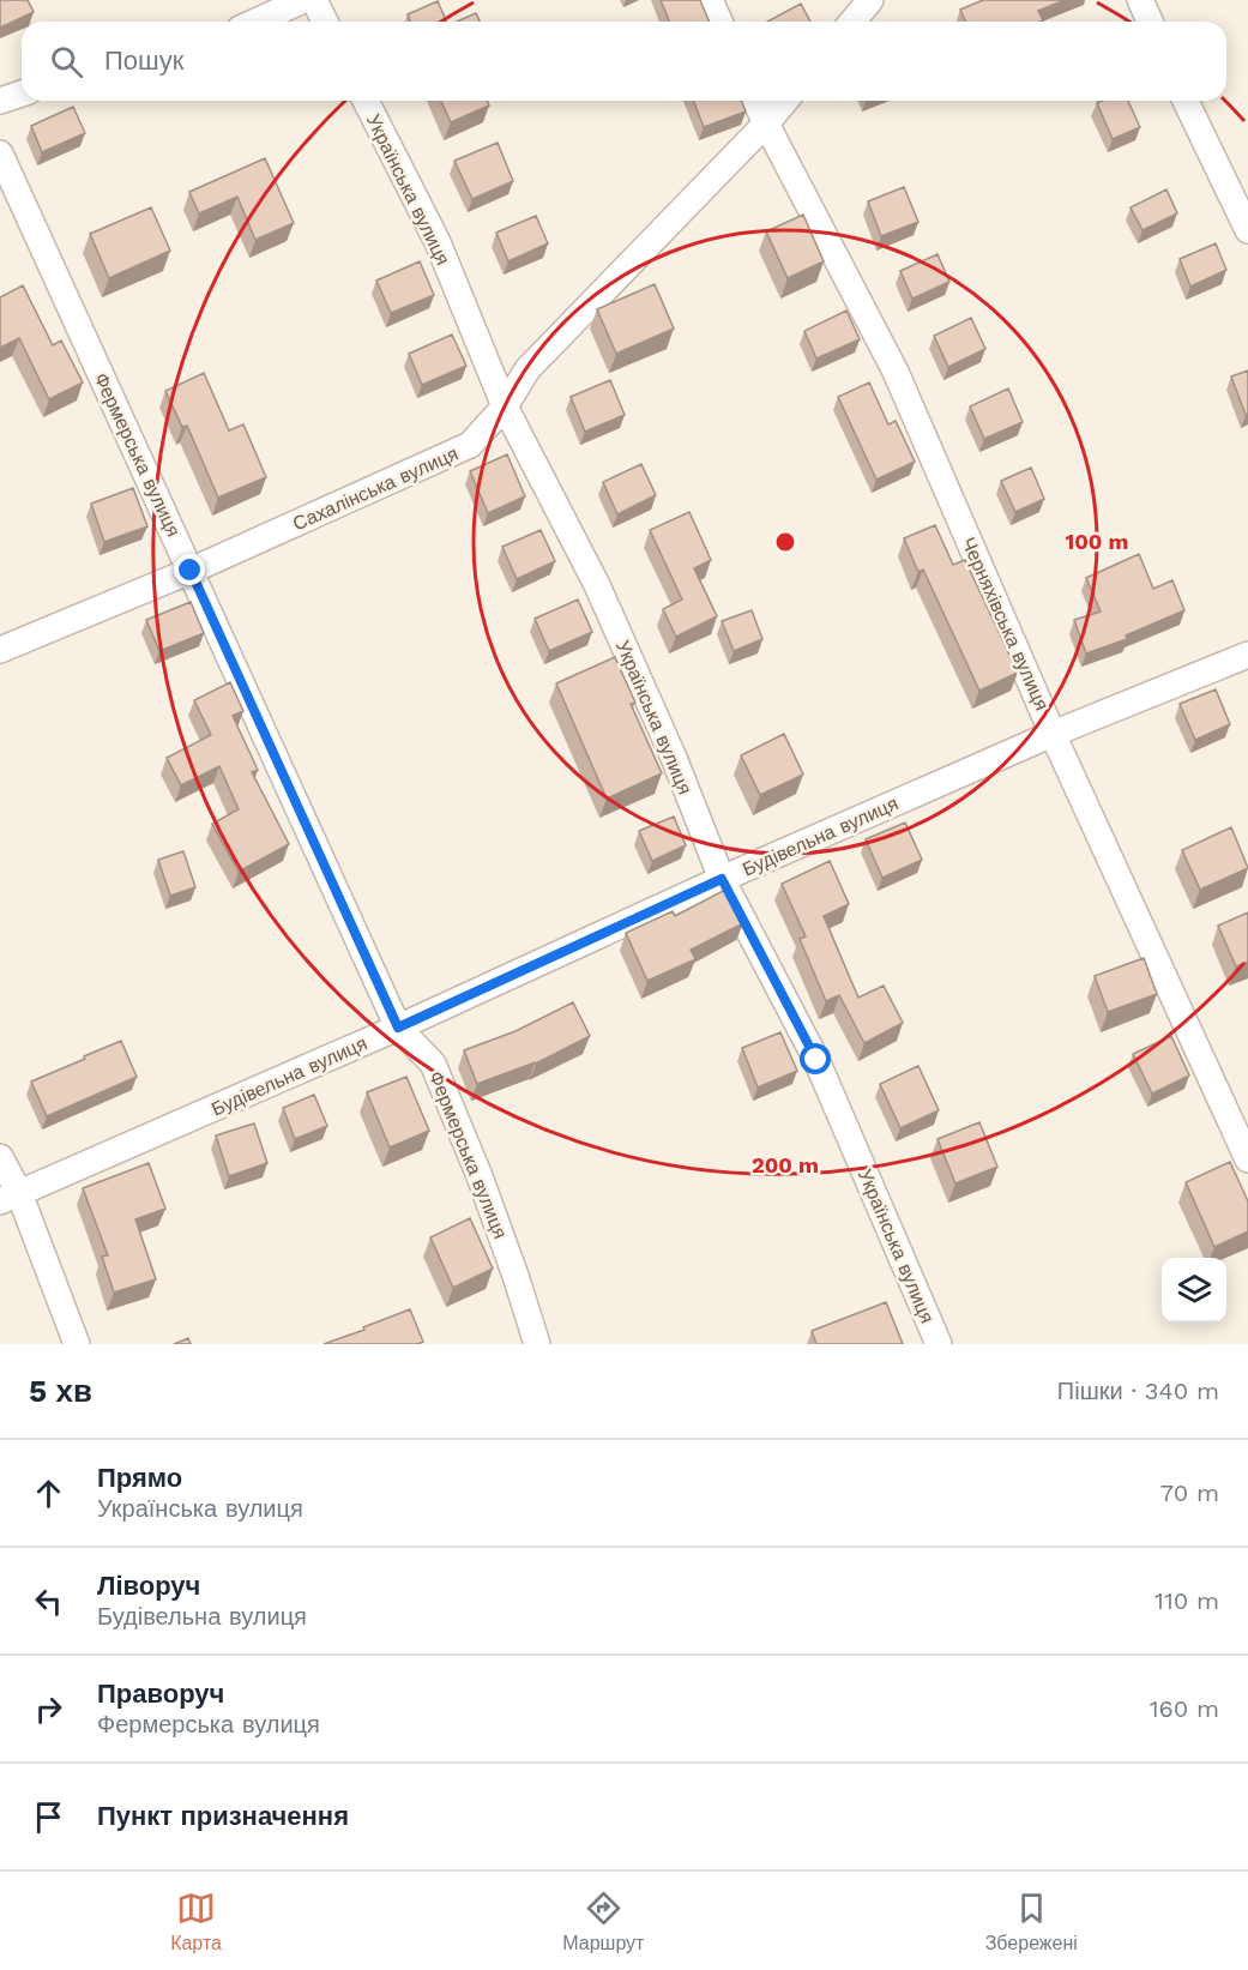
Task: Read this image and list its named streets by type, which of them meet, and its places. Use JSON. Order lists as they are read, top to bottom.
{
  "streets": {
    "street": [
      "Українська вулиця",
      "Фермерська вулиця",
      "Сахалінська вулиця",
      "Черняхівська вулиця",
      "Будівельна вулиця"
    ]
  },
  "crossings": [
    ["Українська вулиця", "Сахалінська вулиця"],
    ["Українська вулиця", "Будівельна вулиця"],
    ["Фермерська вулиця", "Сахалінська вулиця"],
    ["Фермерська вулиця", "Будівельна вулиця"],
    ["Сахалінська вулиця", "Черняхівська вулиця"],
    ["Черняхівська вулиця", "Будівельна вулиця"]
  ],
  "page": {
    "search": "Пошук",
    "heading": ["5 хв", "Пішки · 340 m"],
    "list": [
      ["Прямо", "Українська вулиця", "70 m"],
      ["Ліворуч", "Будівельна вулиця", "110 m"],
      ["Праворуч", "Фермерська вулиця", "160 m"],
      "Пункт призначення"
    ],
    "nav": ["Карта", "Маршрут", "Збережені"]
  },
  "rings": ["100 m", "200 m"]
}
